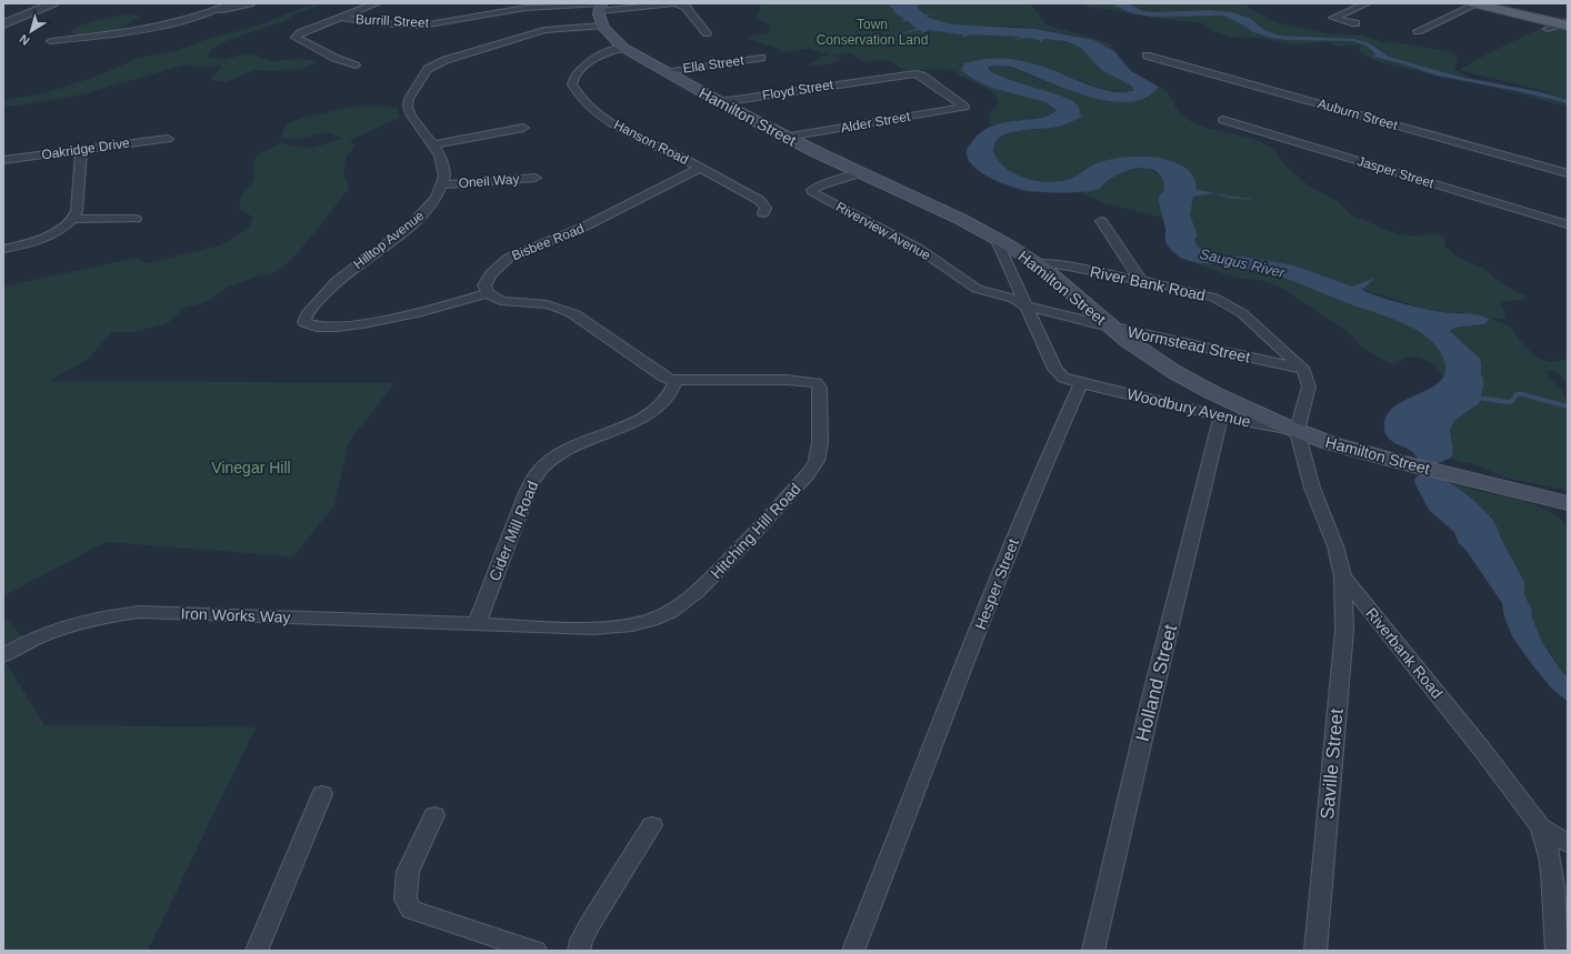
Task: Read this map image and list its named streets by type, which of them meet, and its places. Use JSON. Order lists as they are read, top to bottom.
{
  "streets": {
    "main road": ["Hamilton Street"],
    "street": [
      "Burrill Street",
      "Ella Street",
      "Floyd Street",
      "Auburn Street",
      "Alder Street",
      "Hanson Road",
      "Oakridge Drive",
      "Jasper Street",
      "Oneil Way",
      "Riverview Avenue",
      "Hilltop Avenue",
      "Bisbee Road",
      "River Bank Road",
      "Wormstead Street",
      "Woodbury Avenue",
      "Cider Mill Road",
      "Hitching Hill Road",
      "Hesper Street",
      "Iron Works Way",
      "Riverbank Road",
      "Holland Street",
      "Saville Street"
    ]
  },
  "crossings": [
    ["Burrill Street", "Hamilton Street"],
    ["Ella Street", "Hamilton Street"],
    ["Floyd Street", "Hamilton Street"],
    ["Floyd Street", "Alder Street"],
    ["Hamilton Street", "Alder Street"],
    ["Hamilton Street", "Hanson Road"],
    ["Hamilton Street", "Riverview Avenue"],
    ["Hamilton Street", "River Bank Road"],
    ["Hamilton Street", "Wormstead Street"],
    ["Hamilton Street", "Woodbury Avenue"],
    ["Hamilton Street", "Riverbank Road"],
    ["Hanson Road", "Bisbee Road"],
    ["Oneil Way", "Hilltop Avenue"],
    ["Riverview Avenue", "Wormstead Street"],
    ["Hilltop Avenue", "Bisbee Road"],
    ["River Bank Road", "Wormstead Street"],
    ["Woodbury Avenue", "Hesper Street"],
    ["Woodbury Avenue", "Riverbank Road"],
    ["Woodbury Avenue", "Holland Street"],
    ["Cider Mill Road", "Hitching Hill Road"],
    ["Cider Mill Road", "Iron Works Way"],
    ["Hitching Hill Road", "Iron Works Way"],
    ["Riverbank Road", "Saville Street"]
  ],
  "water": ["Saugus River"],
  "parks": ["Town Conservation Land", "Vinegar Hill"],
  "north": "bottom left"
}
